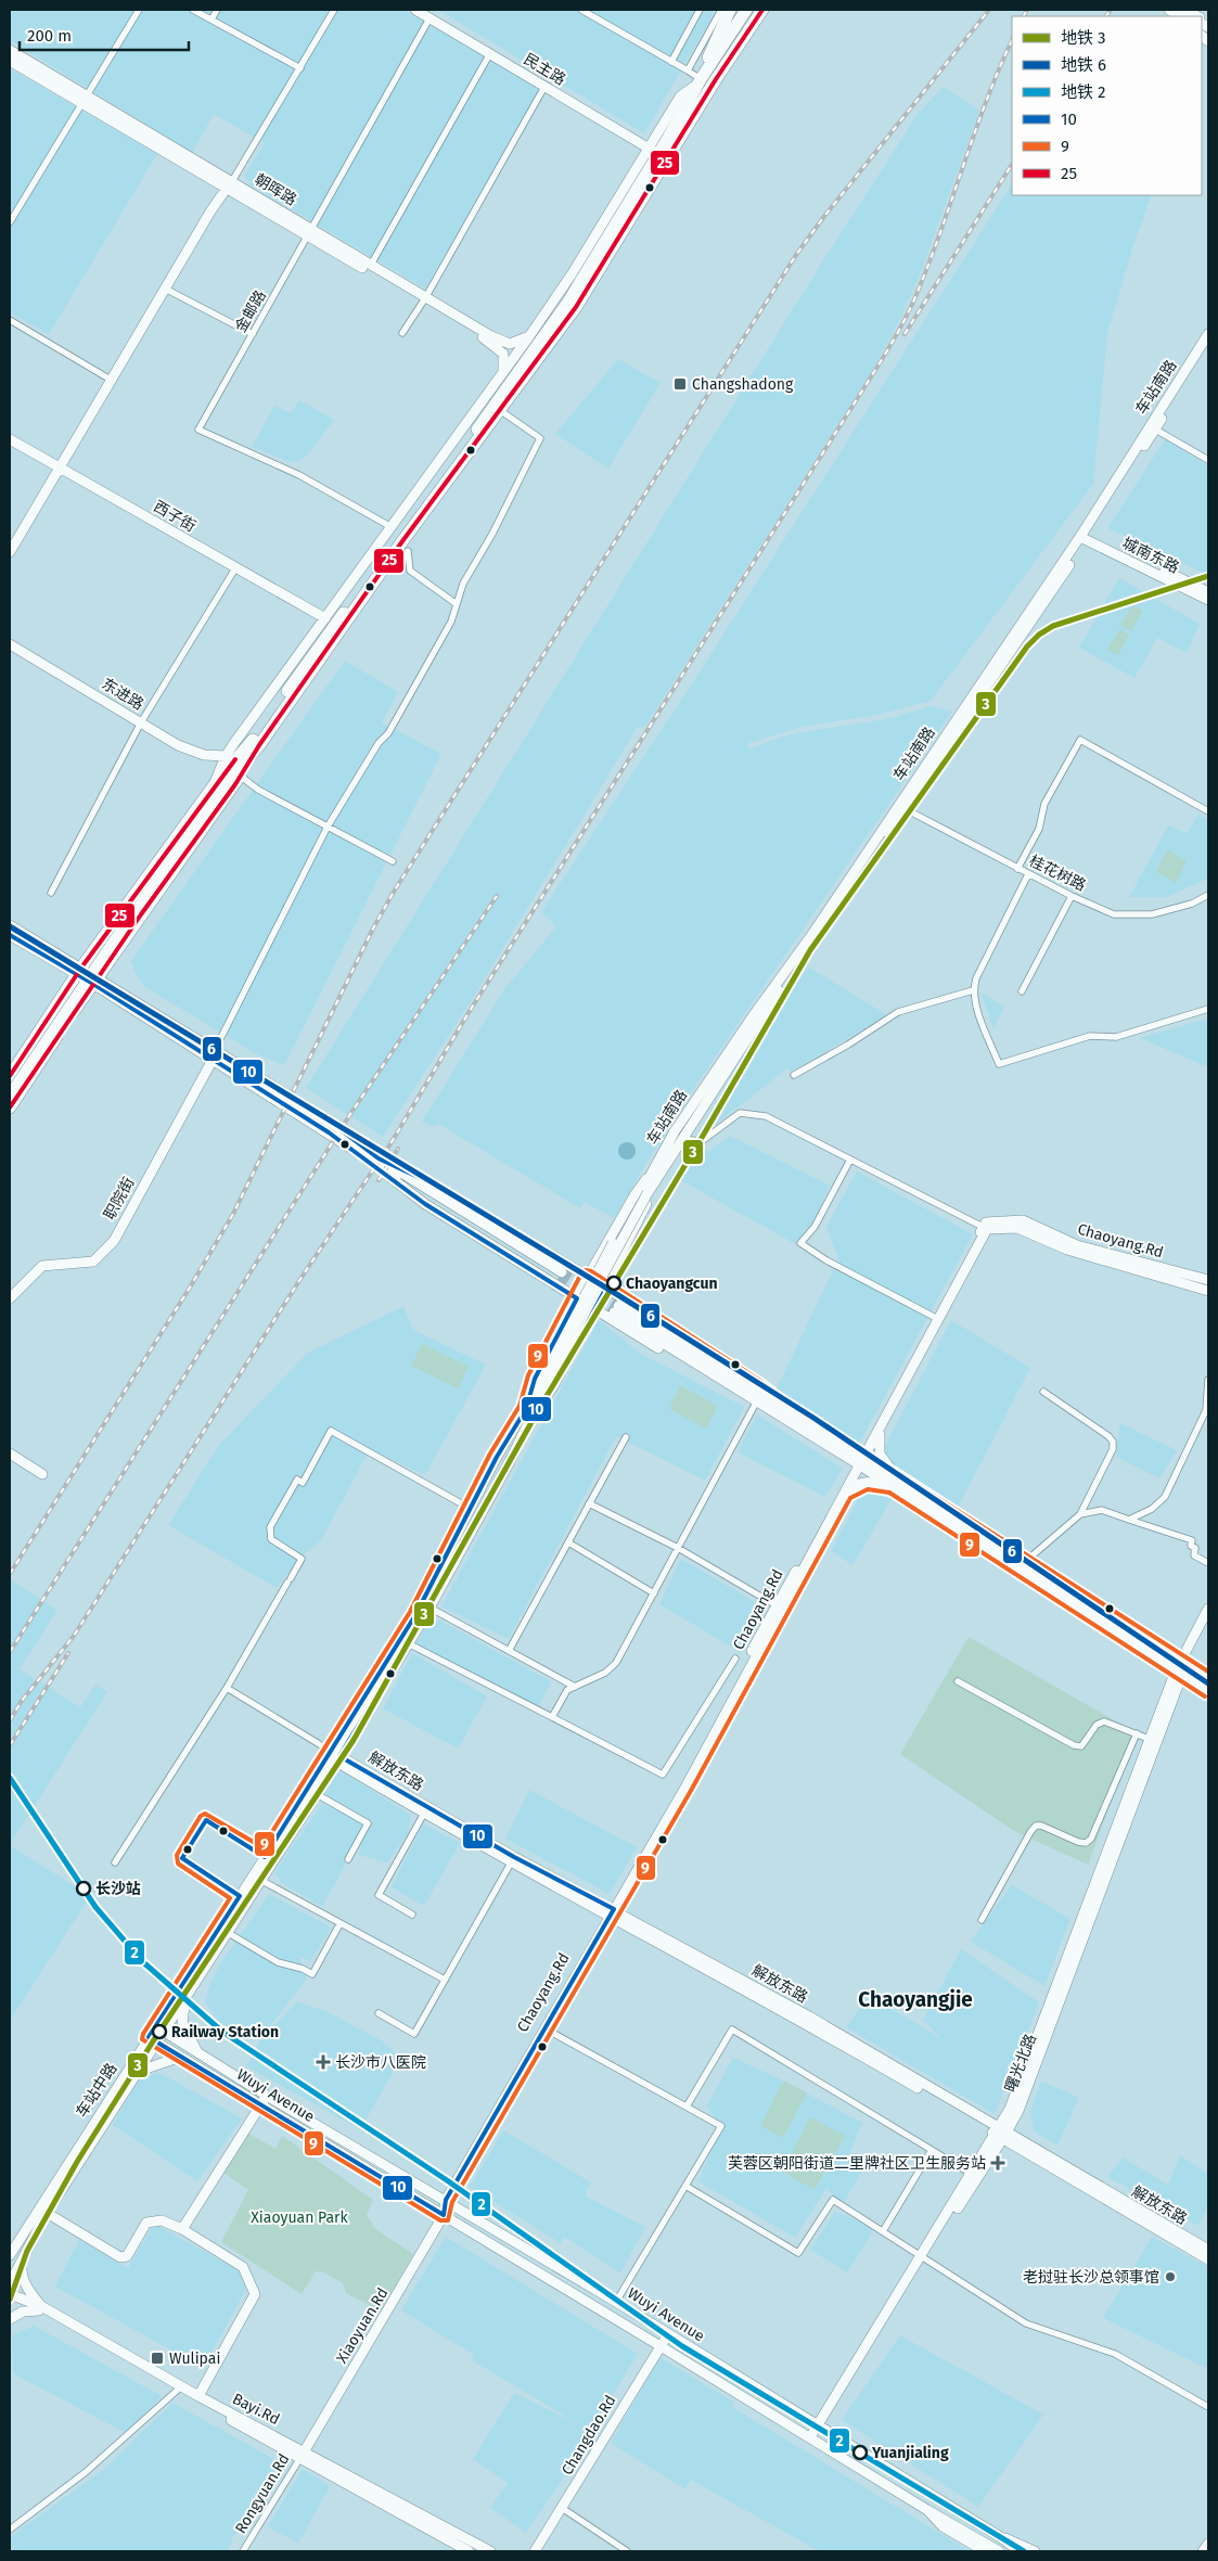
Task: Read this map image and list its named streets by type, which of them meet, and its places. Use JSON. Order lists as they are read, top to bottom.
{
  "streets": {
    "main road": [
      "民主路",
      "朝晖路",
      "车站南路",
      "西子街",
      "城南东路",
      "东进路",
      "职院街",
      "Chaoyang.Rd",
      "解放东路",
      "曙光北路",
      "车站中路",
      "Wuyi Avenue",
      "Xiaoyuan.Rd",
      "Bayi.Rd",
      "Changdao.Rd"
    ],
    "street": ["金邮路", "桂花树路", "Rongyuan.Rd"]
  },
  "crossings": [
    ["民主路", "金邮路"],
    ["朝晖路", "金邮路"],
    ["车站南路", "城南东路"],
    ["车站南路", "桂花树路"],
    ["车站南路", "车站中路"],
    ["Chaoyang.Rd", "解放东路"],
    ["Chaoyang.Rd", "Wuyi Avenue"],
    ["Chaoyang.Rd", "Xiaoyuan.Rd"],
    ["解放东路", "曙光北路"],
    ["解放东路", "车站中路"],
    ["曙光北路", "Wuyi Avenue"],
    ["车站中路", "Wuyi Avenue"],
    ["Wuyi Avenue", "Xiaoyuan.Rd"],
    ["Wuyi Avenue", "Changdao.Rd"],
    ["Xiaoyuan.Rd", "Bayi.Rd"],
    ["Xiaoyuan.Rd", "Rongyuan.Rd"],
    ["Bayi.Rd", "Rongyuan.Rd"]
  ],
  "districts": ["Chaoyangjie"],
  "parks": ["Xiaoyuan Park"],
  "places": {
    "transit": ["Changshadong", "Wulipai"],
    "other": [
      "Chaoyangcun",
      "长沙站",
      "Railway Station",
      "老挝驻长沙总领事馆",
      "Yuanjialing"
    ],
    "health": ["长沙市八医院", "芙蓉区朝阳街道二里牌社区卫生服务站"]
  },
  "lines": [
    "transit line 25",
    "metro line 3",
    "transit line 10",
    "metro line 6",
    "transit line 9",
    "metro line 2"
  ],
  "legend": [
    "地铁 3",
    "地铁 6",
    "地铁 2",
    "10",
    "9",
    "25"
  ],
  "scale_bar": "200 m"
}
